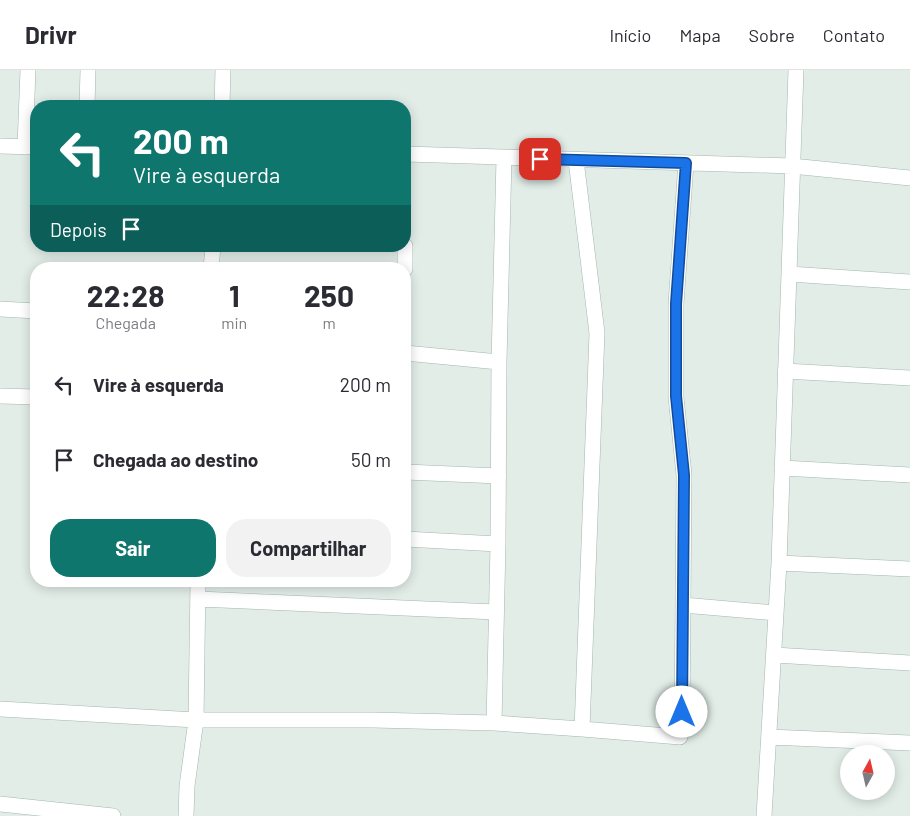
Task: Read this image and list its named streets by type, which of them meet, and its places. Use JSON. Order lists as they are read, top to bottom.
{
  "north": "top",
  "page": {
    "header": "Drivr",
    "nav": [
      "Início",
      "Mapa",
      "Sobre",
      "Contato"
    ],
    "turn": ["200 m", "Vire à esquerda"],
    "then": "Depois",
    "eta": [
      "22:28",
      "Chegada",
      "1",
      "min",
      "250",
      "m"
    ],
    "list": [
      {
        "name": "Vire à esquerda",
        "value": "200 m"
      },
      {
        "name": "Chegada ao destino",
        "value": "50 m"
      }
    ],
    "buttons": ["Sair", "Compartilhar"]
  }
}
